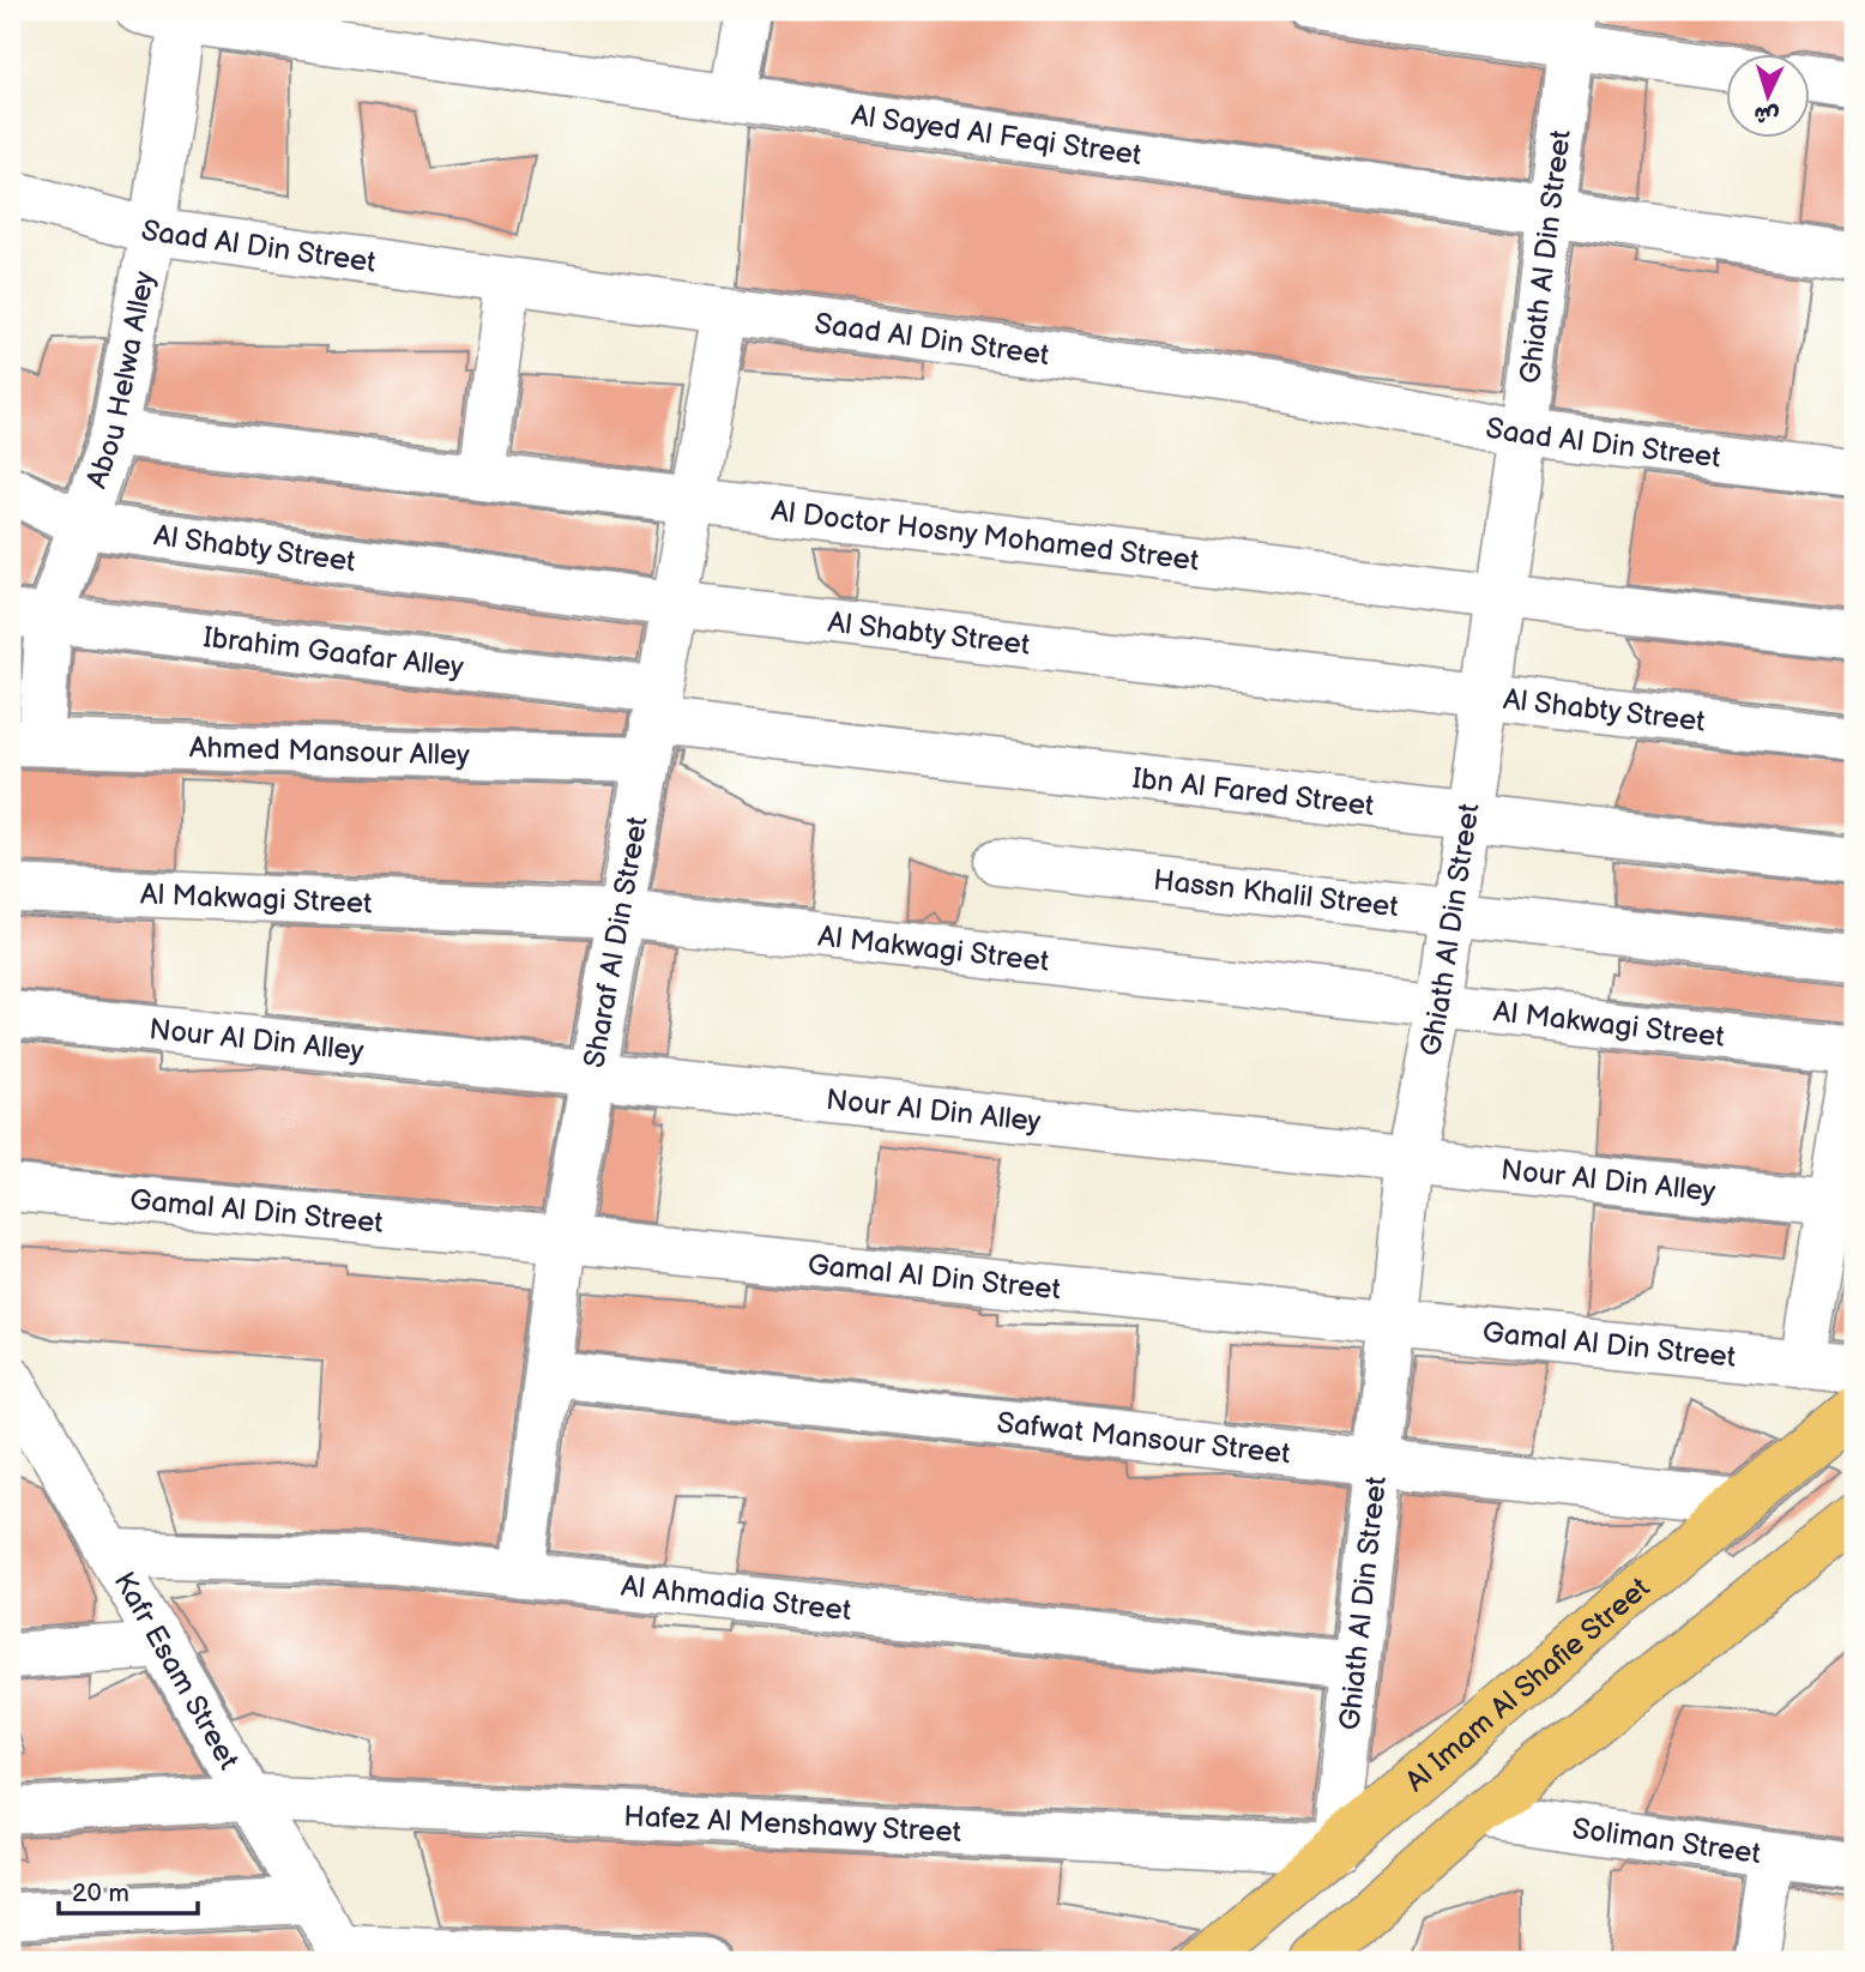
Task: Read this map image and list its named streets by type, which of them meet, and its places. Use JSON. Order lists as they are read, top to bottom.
{
  "streets": {
    "main road": ["Al Imam Al Shafie Street"],
    "street": [
      "Al Sayed Al Feqi Street",
      "Saad Al Din Street",
      "Ghiath Al Din Street",
      "Abou Helwa Alley",
      "Al Doctor Hosny Mohamed Street",
      "Al Shabty Street",
      "Ibrahim Gaafar Alley",
      "Ahmed Mansour Alley",
      "Ibn Al Fared Street",
      "Hassn Khalil Street",
      "Al Makwagi Street",
      "Sharaf Al Din Street",
      "Nour Al Din Alley",
      "Gamal Al Din Street",
      "Safwat Mansour Street",
      "Al Ahmadia Street",
      "Kafr Esam Street",
      "Hafez Al Menshawy Street",
      "Soliman Street"
    ]
  },
  "crossings": [
    ["Al Sayed Al Feqi Street", "Ghiath Al Din Street"],
    ["Al Sayed Al Feqi Street", "Abou Helwa Alley"],
    ["Saad Al Din Street", "Ghiath Al Din Street"],
    ["Saad Al Din Street", "Abou Helwa Alley"],
    ["Saad Al Din Street", "Sharaf Al Din Street"],
    ["Ghiath Al Din Street", "Al Doctor Hosny Mohamed Street"],
    ["Ghiath Al Din Street", "Al Shabty Street"],
    ["Ghiath Al Din Street", "Ibn Al Fared Street"],
    ["Ghiath Al Din Street", "Hassn Khalil Street"],
    ["Ghiath Al Din Street", "Al Makwagi Street"],
    ["Ghiath Al Din Street", "Nour Al Din Alley"],
    ["Ghiath Al Din Street", "Gamal Al Din Street"],
    ["Ghiath Al Din Street", "Safwat Mansour Street"],
    ["Ghiath Al Din Street", "Al Ahmadia Street"],
    ["Ghiath Al Din Street", "Al Imam Al Shafie Street"],
    ["Ghiath Al Din Street", "Hafez Al Menshawy Street"],
    ["Abou Helwa Alley", "Al Doctor Hosny Mohamed Street"],
    ["Abou Helwa Alley", "Al Shabty Street"],
    ["Abou Helwa Alley", "Ibrahim Gaafar Alley"],
    ["Abou Helwa Alley", "Ahmed Mansour Alley"],
    ["Al Doctor Hosny Mohamed Street", "Sharaf Al Din Street"],
    ["Al Shabty Street", "Sharaf Al Din Street"],
    ["Ibrahim Gaafar Alley", "Ahmed Mansour Alley"],
    ["Ibrahim Gaafar Alley", "Ibn Al Fared Street"],
    ["Ibrahim Gaafar Alley", "Sharaf Al Din Street"],
    ["Ahmed Mansour Alley", "Ibn Al Fared Street"],
    ["Ahmed Mansour Alley", "Sharaf Al Din Street"],
    ["Ibn Al Fared Street", "Sharaf Al Din Street"],
    ["Al Makwagi Street", "Sharaf Al Din Street"],
    ["Sharaf Al Din Street", "Nour Al Din Alley"],
    ["Sharaf Al Din Street", "Gamal Al Din Street"],
    ["Sharaf Al Din Street", "Safwat Mansour Street"],
    ["Sharaf Al Din Street", "Al Ahmadia Street"],
    ["Safwat Mansour Street", "Al Imam Al Shafie Street"],
    ["Al Ahmadia Street", "Kafr Esam Street"],
    ["Kafr Esam Street", "Hafez Al Menshawy Street"],
    ["Al Imam Al Shafie Street", "Hafez Al Menshawy Street"]
  ],
  "scale_bar": "20 m",
  "north": "bottom"
}
